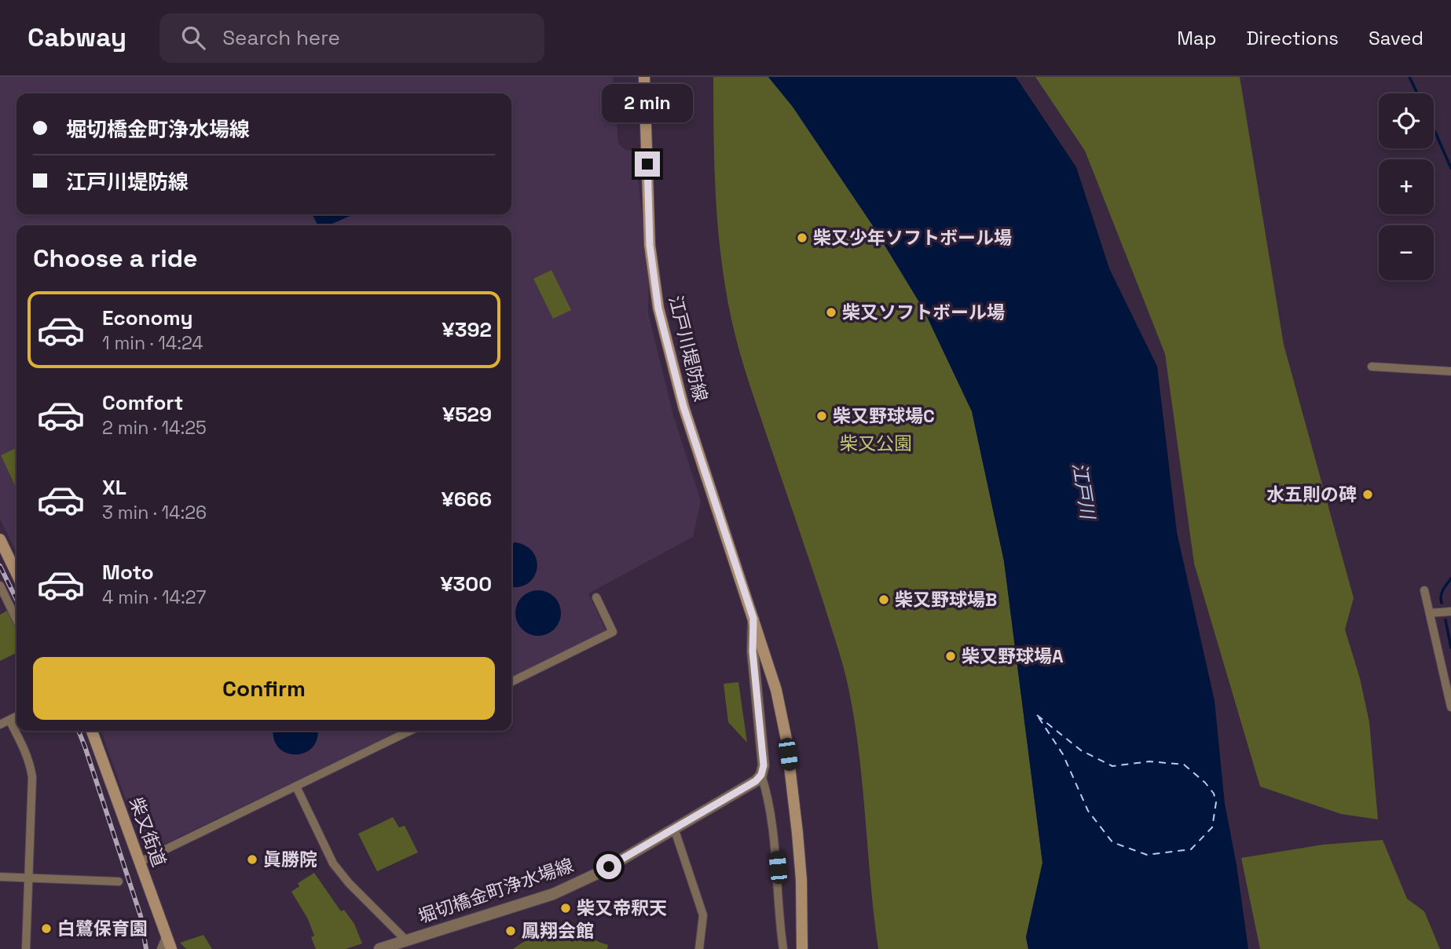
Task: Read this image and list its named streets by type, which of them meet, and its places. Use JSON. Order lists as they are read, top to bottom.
{
  "streets": {
    "main road": ["江戸川堤防線", "柴又街道"],
    "street": ["堀切橋金町浄水場線"]
  },
  "crossings": [
    ["江戸川堤防線", "堀切橋金町浄水場線"]
  ],
  "water": ["江戸川"],
  "parks": ["柴又公園"],
  "places": [
    "柴又少年ソフトボール場",
    "柴又ソフトボール場",
    "柴又野球場C",
    "水五則の碑",
    "柴又野球場B",
    "柴又野球場A",
    "眞勝院",
    "柴又帝釈天",
    "白鷺保育園",
    "鳳翔会館"
  ],
  "page": {
    "header": "Cabway",
    "search": "Search here",
    "nav": ["Map", "Directions", "Saved"],
    "bubble": "2 min",
    "map_buttons": ["+", "−"],
    "banner": ["堀切橋金町浄水場線", "江戸川堤防線"],
    "heading": "Choose a ride",
    "list": [
      {
        "name": "Economy",
        "note": "1 min · 14:24",
        "value": "¥392"
      },
      {
        "name": "Comfort",
        "note": "2 min · 14:25",
        "value": "¥529"
      },
      {
        "name": "XL",
        "note": "3 min · 14:26",
        "value": "¥666"
      },
      {
        "name": "Moto",
        "note": "4 min · 14:27",
        "value": "¥300"
      }
    ],
    "buttons": "Confirm"
  }
}
